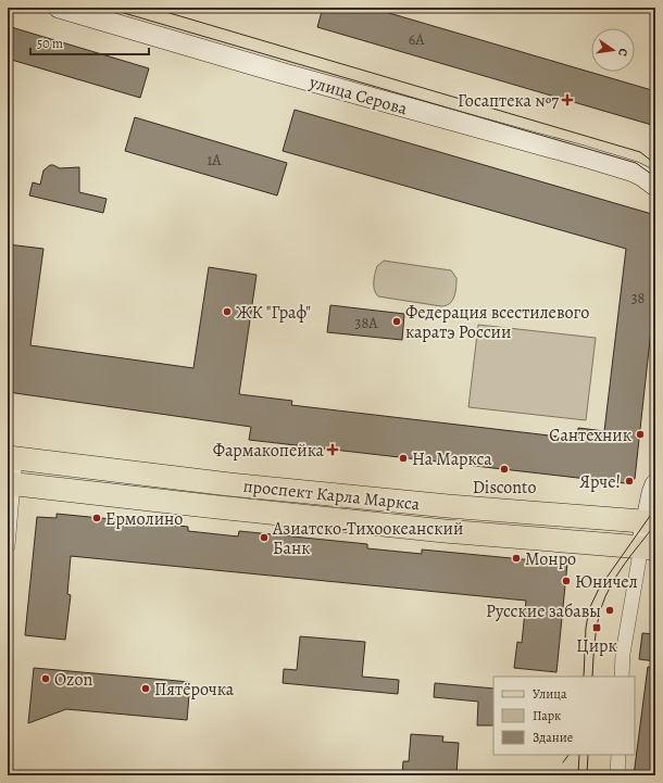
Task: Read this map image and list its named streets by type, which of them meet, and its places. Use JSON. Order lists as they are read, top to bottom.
{
  "streets": {
    "main road": ["проспект Карла Маркса"],
    "street": ["улица Серова"]
  },
  "places": {
    "health": ["Госаптека №7", "Фармакопейка"],
    "other": [
      "ЖК \"Граф\"",
      "Федерация всестилевого каратэ России",
      "Сантехник",
      "На Маркса",
      "Disconto",
      "Ярче!",
      "Ермолино",
      "Азиатско-Тихоокеанский Банк",
      "Монро",
      "Юничел",
      "Русские забавы",
      "Ozon",
      "Пятёрочка"
    ],
    "transit": ["Цирк"]
  },
  "house_numbers": [
    "6А",
    "1А",
    "38",
    "38А"
  ],
  "legend": ["Улица", "Парк", "Здание"],
  "scale_bar": "50 m",
  "north": "right"
}
